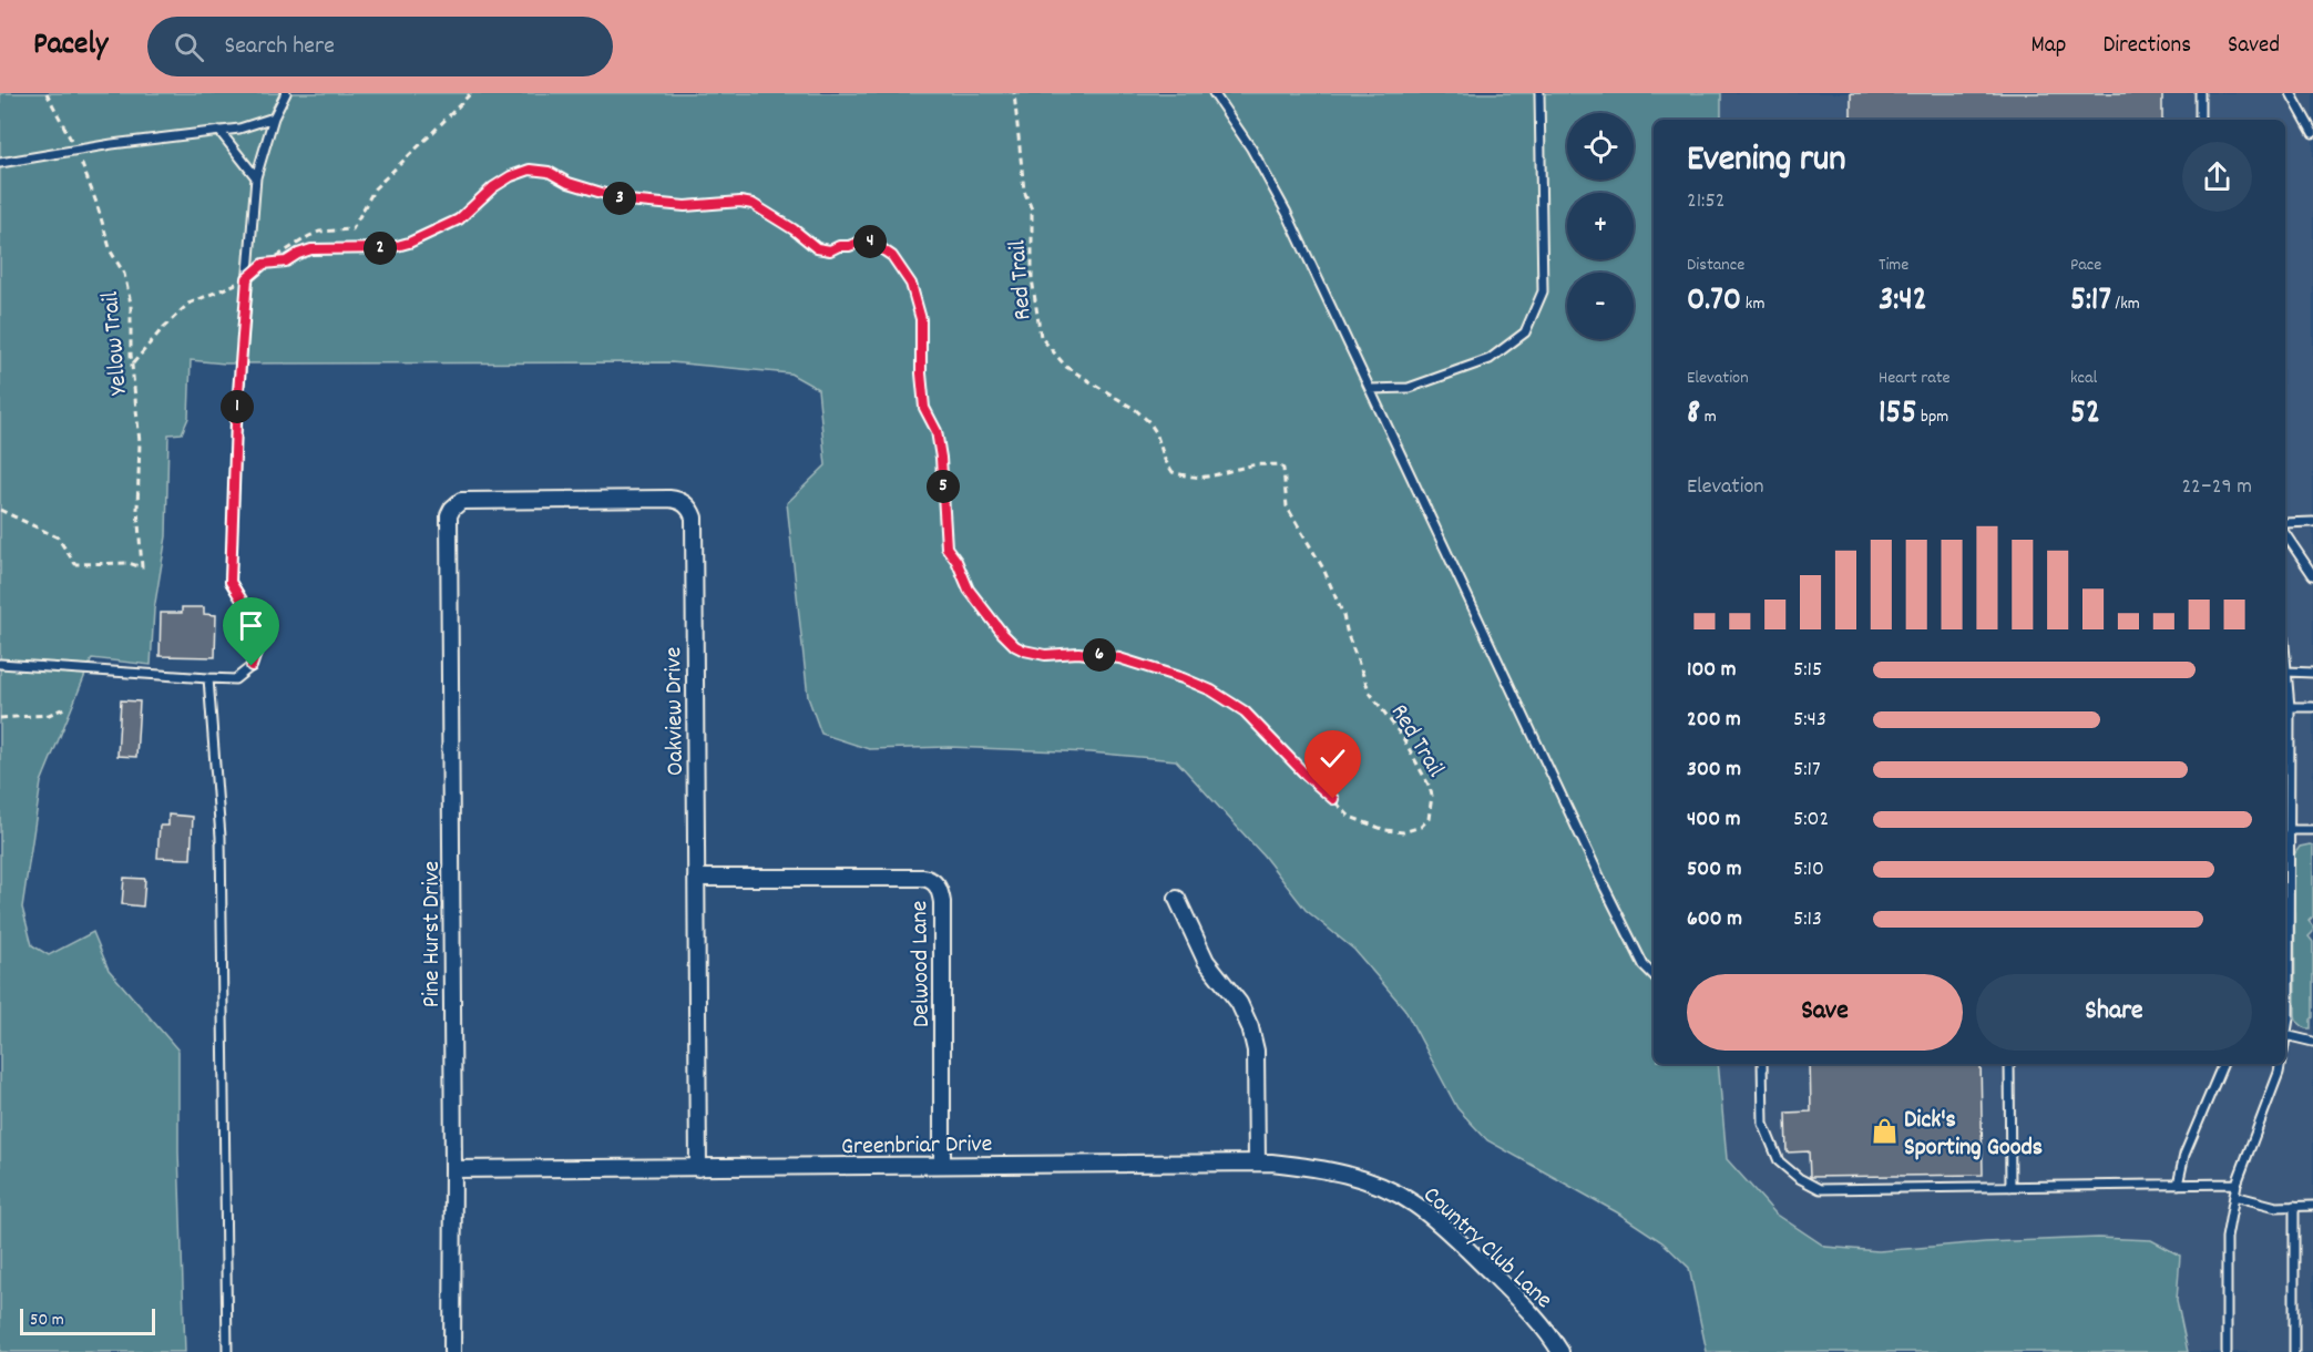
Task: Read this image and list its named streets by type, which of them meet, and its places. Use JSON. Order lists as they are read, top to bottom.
{
  "streets": {
    "street": [
      "Oakview Drive",
      "Pine Hurst Drive",
      "Delwood Lane",
      "Greenbriar Drive",
      "Country Club Lane"
    ],
    "path": ["Red Trail", "Yellow Trail"]
  },
  "crossings": [
    ["Red Trail", "Yellow Trail"],
    ["Oakview Drive", "Pine Hurst Drive"],
    ["Oakview Drive", "Delwood Lane"],
    ["Oakview Drive", "Greenbriar Drive"],
    ["Pine Hurst Drive", "Greenbriar Drive"],
    ["Delwood Lane", "Greenbriar Drive"],
    ["Greenbriar Drive", "Country Club Lane"]
  ],
  "places": {
    "shop": ["Dick's Sporting Goods"]
  },
  "scale_bar": "50 m",
  "page": {
    "header": "Pacely",
    "search": "Search here",
    "nav": ["Map", "Directions", "Saved"],
    "map_buttons": ["+", "−"],
    "heading": ["Evening run", "21:52"],
    "pins": [
      "3",
      "4",
      "2",
      "1",
      "5",
      "6"
    ],
    "stats": [
      ["Distance", "0.70 km"],
      ["Time", "3:42"],
      ["Pace", "5:17 /km"],
      ["Elevation", "8 m"],
      ["Heart rate", "155 bpm"],
      ["kcal", "52"]
    ],
    "chart": ["Elevation", "22–29 m"],
    "list": [
      {
        "name": "100 m",
        "note": "5:15"
      },
      {
        "name": "200 m",
        "note": "5:43"
      },
      {
        "name": "300 m",
        "note": "5:17"
      },
      {
        "name": "400 m",
        "note": "5:02"
      },
      {
        "name": "500 m",
        "note": "5:10"
      },
      {
        "name": "600 m",
        "note": "5:13"
      }
    ],
    "buttons": ["Save", "Share"],
    "scale": "50 m"
  }
}
